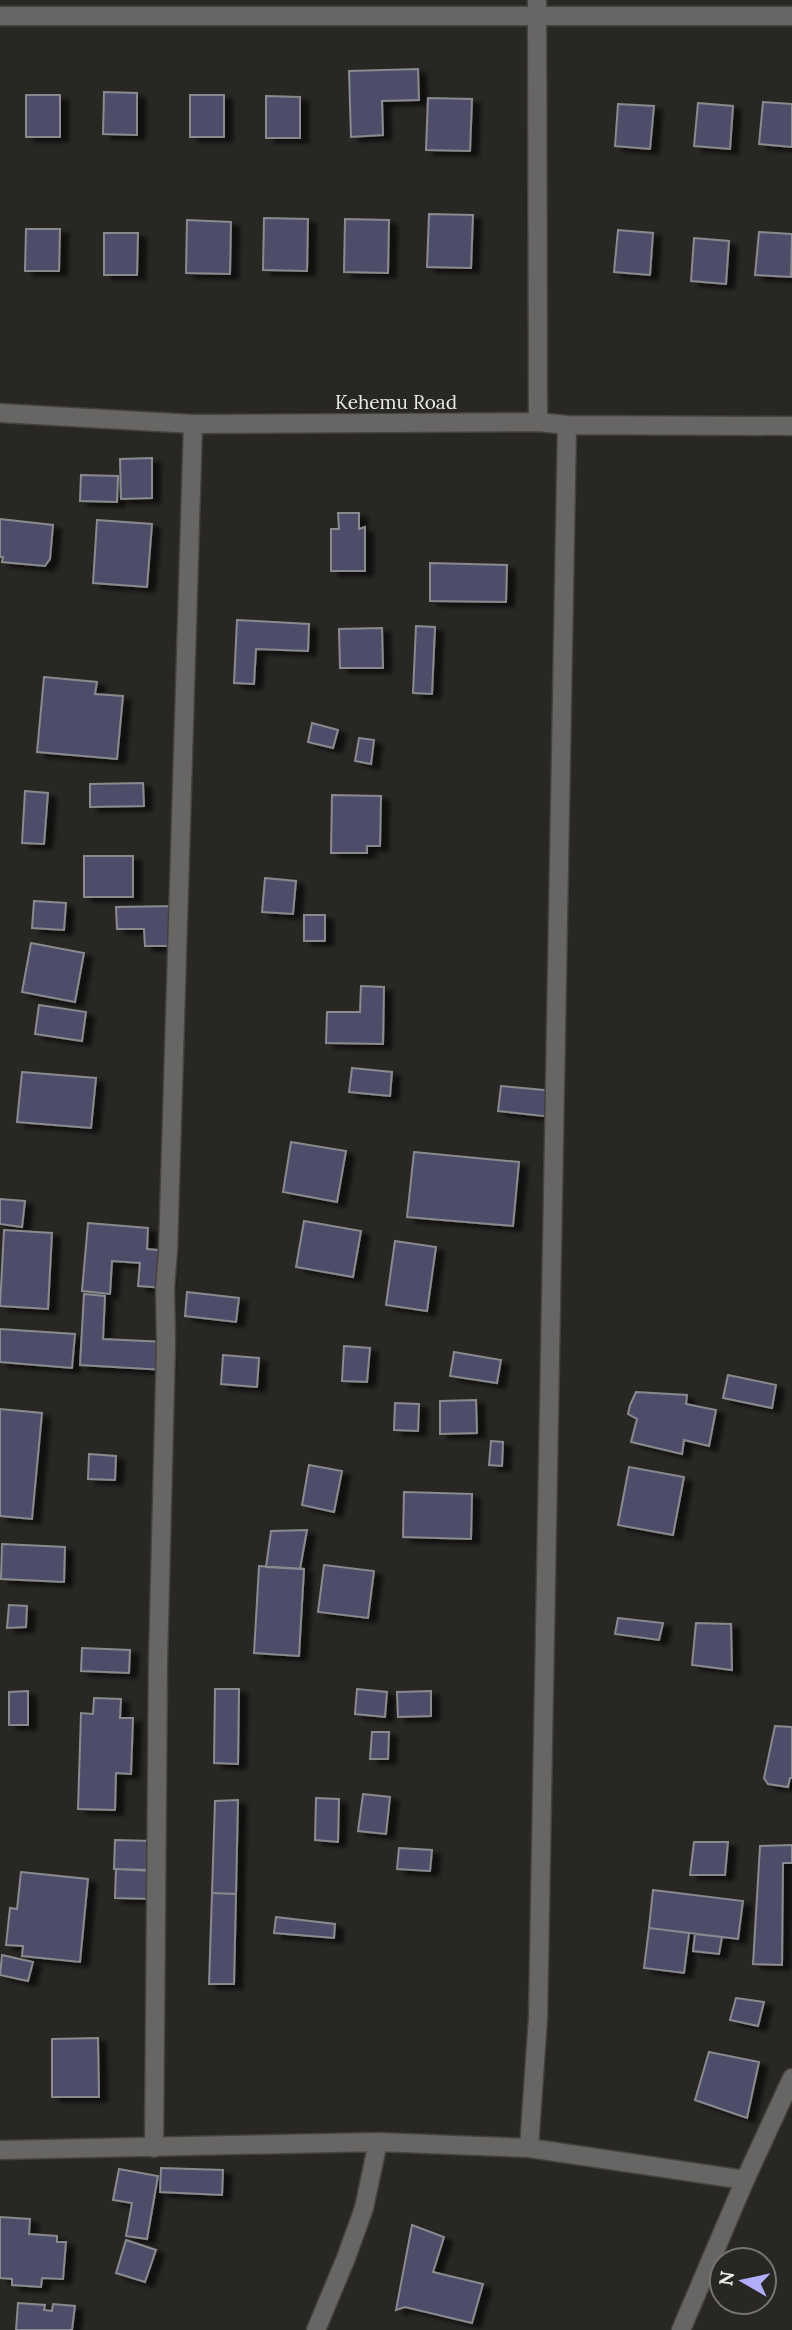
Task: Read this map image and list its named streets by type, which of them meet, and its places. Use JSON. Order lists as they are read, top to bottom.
{
  "streets": {
    "street": ["Kehemu Road"]
  },
  "north": "left"
}
